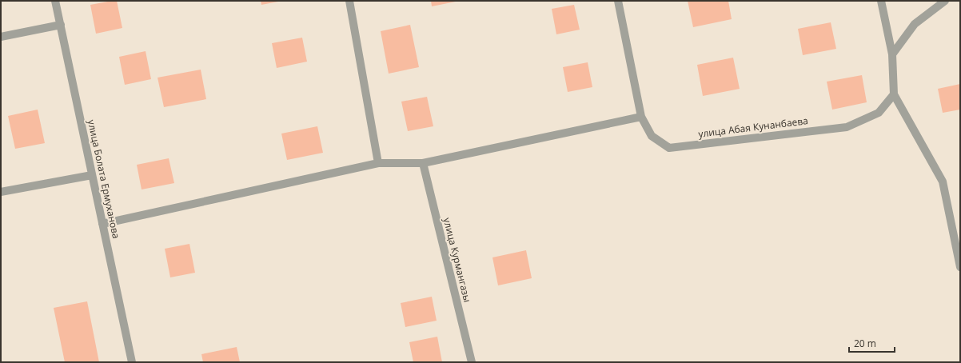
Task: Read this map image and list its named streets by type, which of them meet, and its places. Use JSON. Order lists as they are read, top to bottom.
{
  "streets": {
    "street": ["улица Абая Кунанбаева", "улица Болата Ермуханова", "улица Курмангазы"]
  },
  "scale_bar": "20 m"
}
